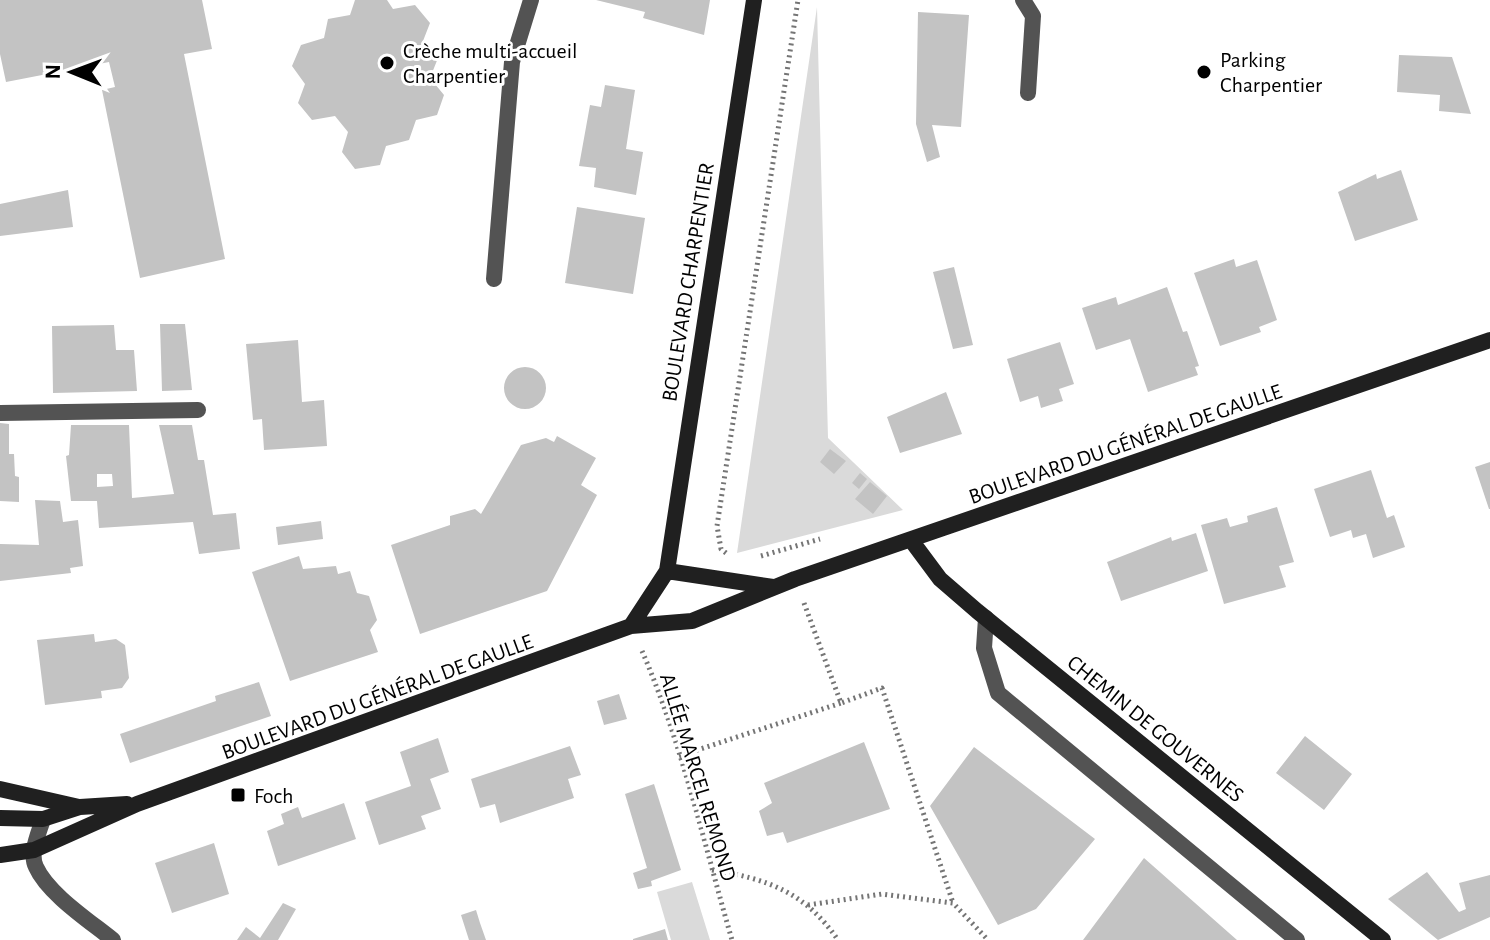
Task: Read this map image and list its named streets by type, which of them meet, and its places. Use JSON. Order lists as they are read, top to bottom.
{
  "streets": {
    "street": ["BOULEVARD CHARPENTIER", "BOULEVARD DU GÉNÉRAL DE GAULLE", "CHEMIN DE GOUVERNES"],
    "path": ["ALLÉE MARCEL REMOND"]
  },
  "crossings": [
    ["BOULEVARD CHARPENTIER", "BOULEVARD DU GÉNÉRAL DE GAULLE"],
    ["BOULEVARD DU GÉNÉRAL DE GAULLE", "CHEMIN DE GOUVERNES"],
    ["BOULEVARD DU GÉNÉRAL DE GAULLE", "ALLÉE MARCEL REMOND"]
  ],
  "places": {
    "other": ["Crèche multi-accueil Charpentier", "Parking Charpentier"],
    "transit": ["Foch"]
  },
  "north": "left"
}
